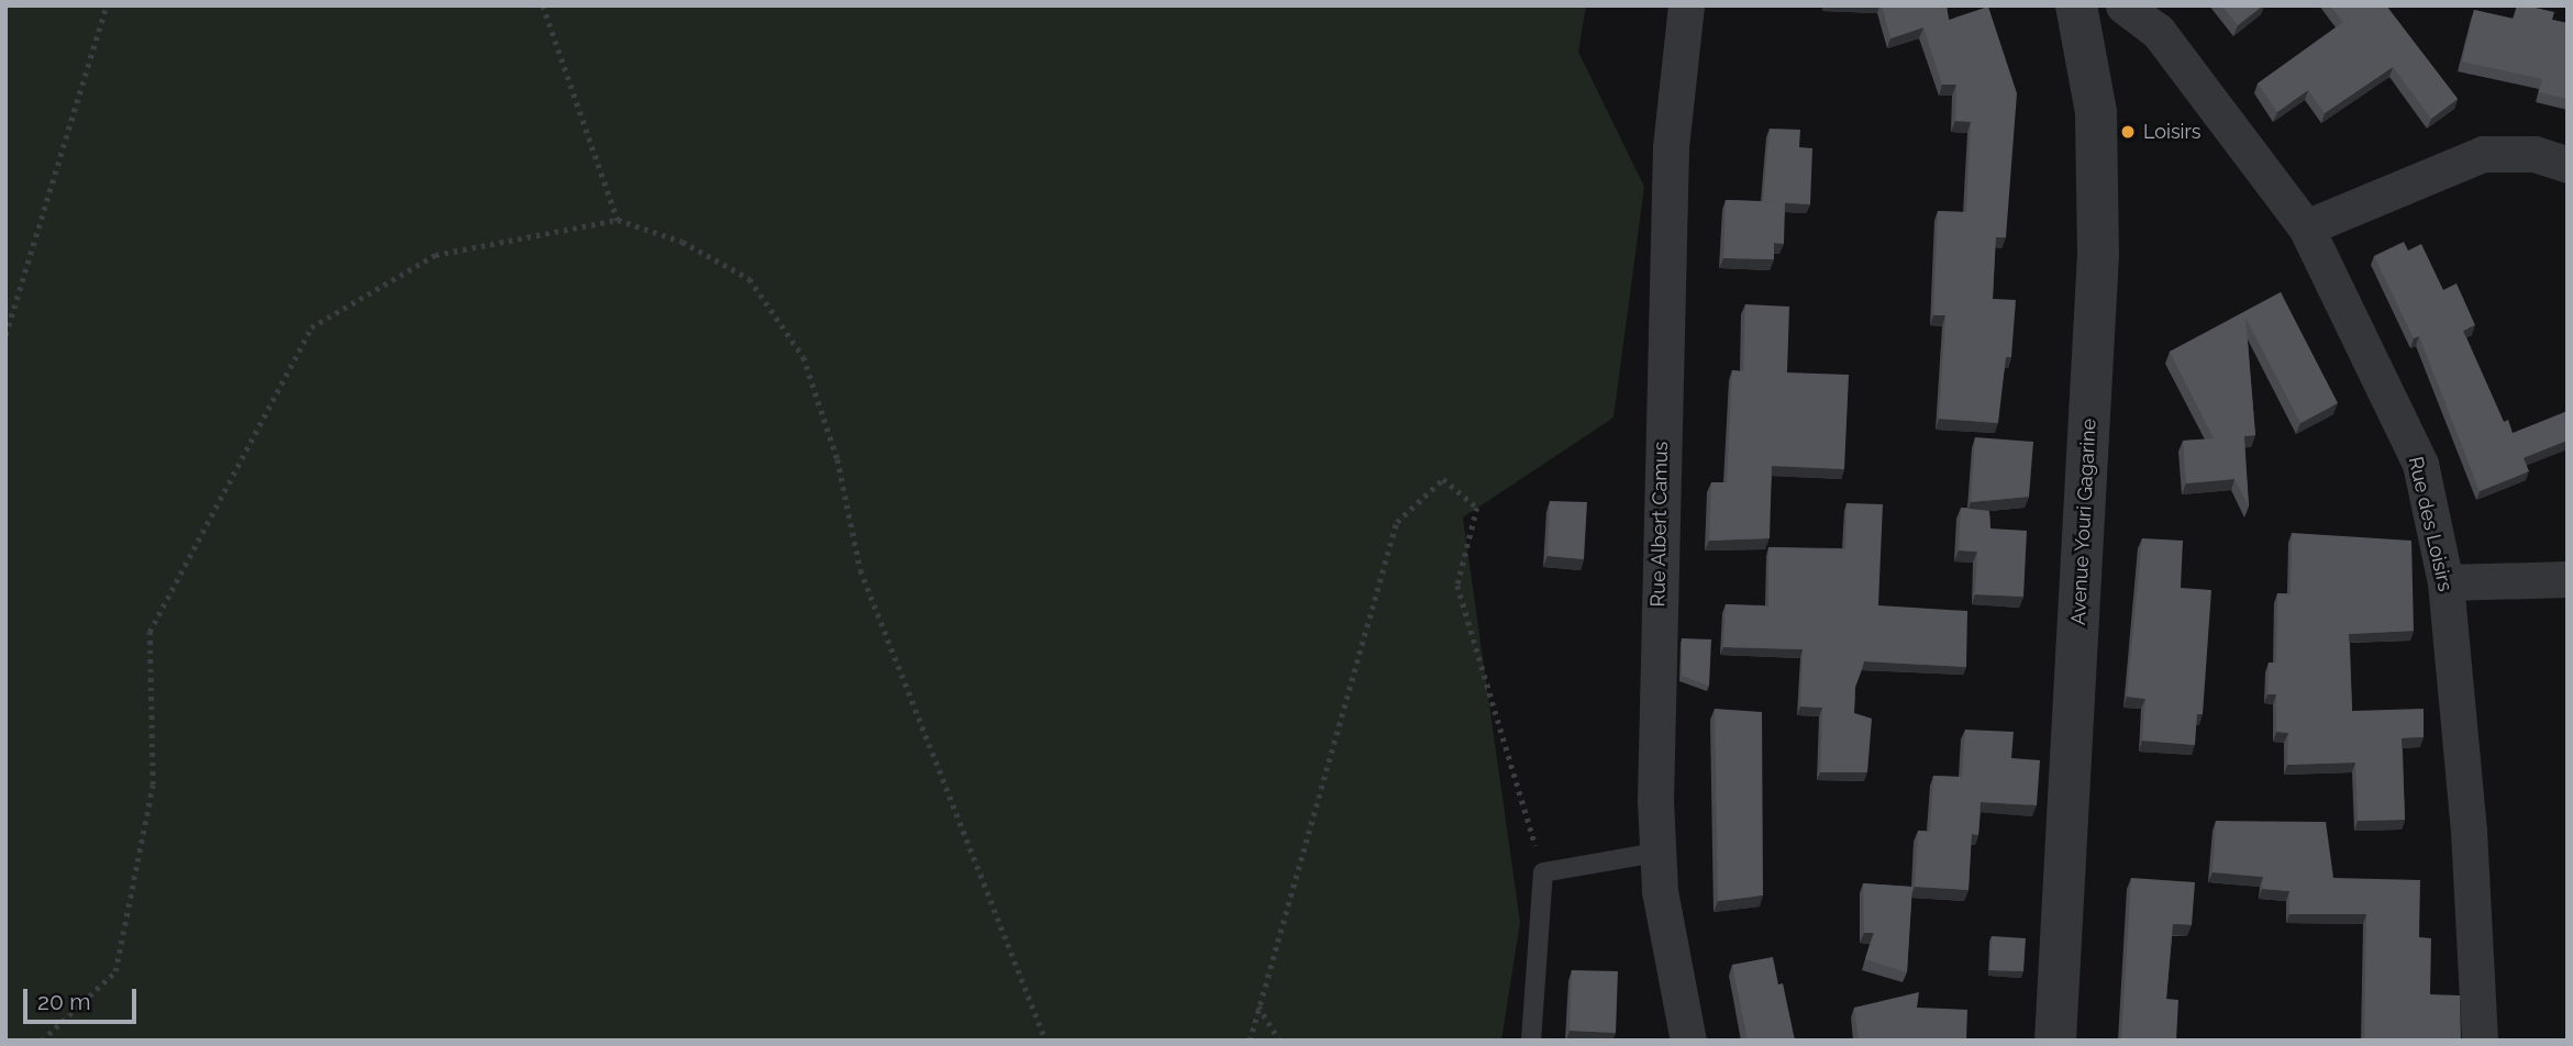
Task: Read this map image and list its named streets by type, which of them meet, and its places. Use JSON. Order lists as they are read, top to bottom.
{
  "streets": {
    "street": ["Avenue Youri Gagarine", "Rue Albert Camus", "Rue des Loisirs"]
  },
  "places": ["Loisirs"],
  "scale_bar": "20 m"
}
